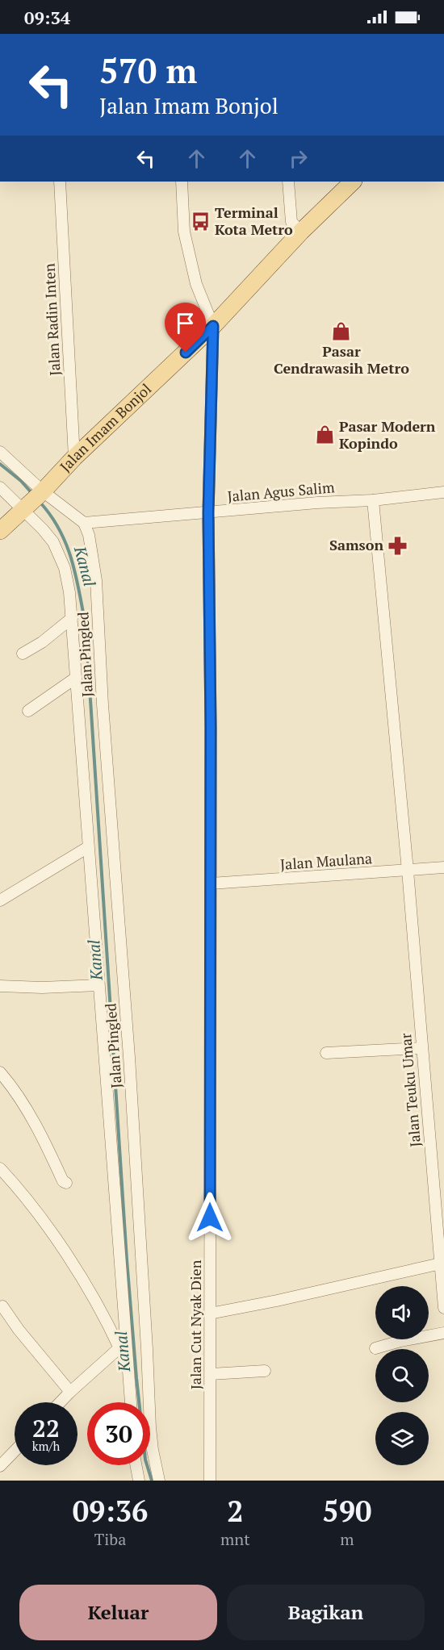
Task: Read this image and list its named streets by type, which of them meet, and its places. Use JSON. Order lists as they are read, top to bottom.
{
  "streets": {
    "main road": ["Jalan Imam Bonjol"],
    "street": [
      "Jalan Radin Inten",
      "Jalan Agus Salim",
      "Jalan Pingled",
      "Jalan Maulana",
      "Jalan Teuku Umar",
      "Jalan Cut Nyak Dien"
    ]
  },
  "crossings": [
    ["Jalan Radin Inten", "Jalan Imam Bonjol"],
    ["Jalan Imam Bonjol", "Jalan Cut Nyak Dien"],
    ["Jalan Agus Salim", "Jalan Pingled"],
    ["Jalan Agus Salim", "Jalan Teuku Umar"],
    ["Jalan Agus Salim", "Jalan Cut Nyak Dien"],
    ["Jalan Maulana", "Jalan Teuku Umar"],
    ["Jalan Maulana", "Jalan Cut Nyak Dien"]
  ],
  "water": ["Kanal"],
  "places": {
    "bus stop": ["Terminal Kota Metro"],
    "shop": ["Pasar Cendrawasih Metro", "Pasar Modern Kopindo"],
    "pharmacy": ["Samson"]
  },
  "page": {
    "status": "09:34",
    "turn": ["570 m", "Jalan Imam Bonjol"],
    "speed": "22 km/h",
    "limit": "30",
    "eta": [
      "09:36",
      "Tiba",
      "2",
      "mnt",
      "590",
      "m"
    ],
    "buttons": ["Keluar", "Bagikan"]
  }
}
